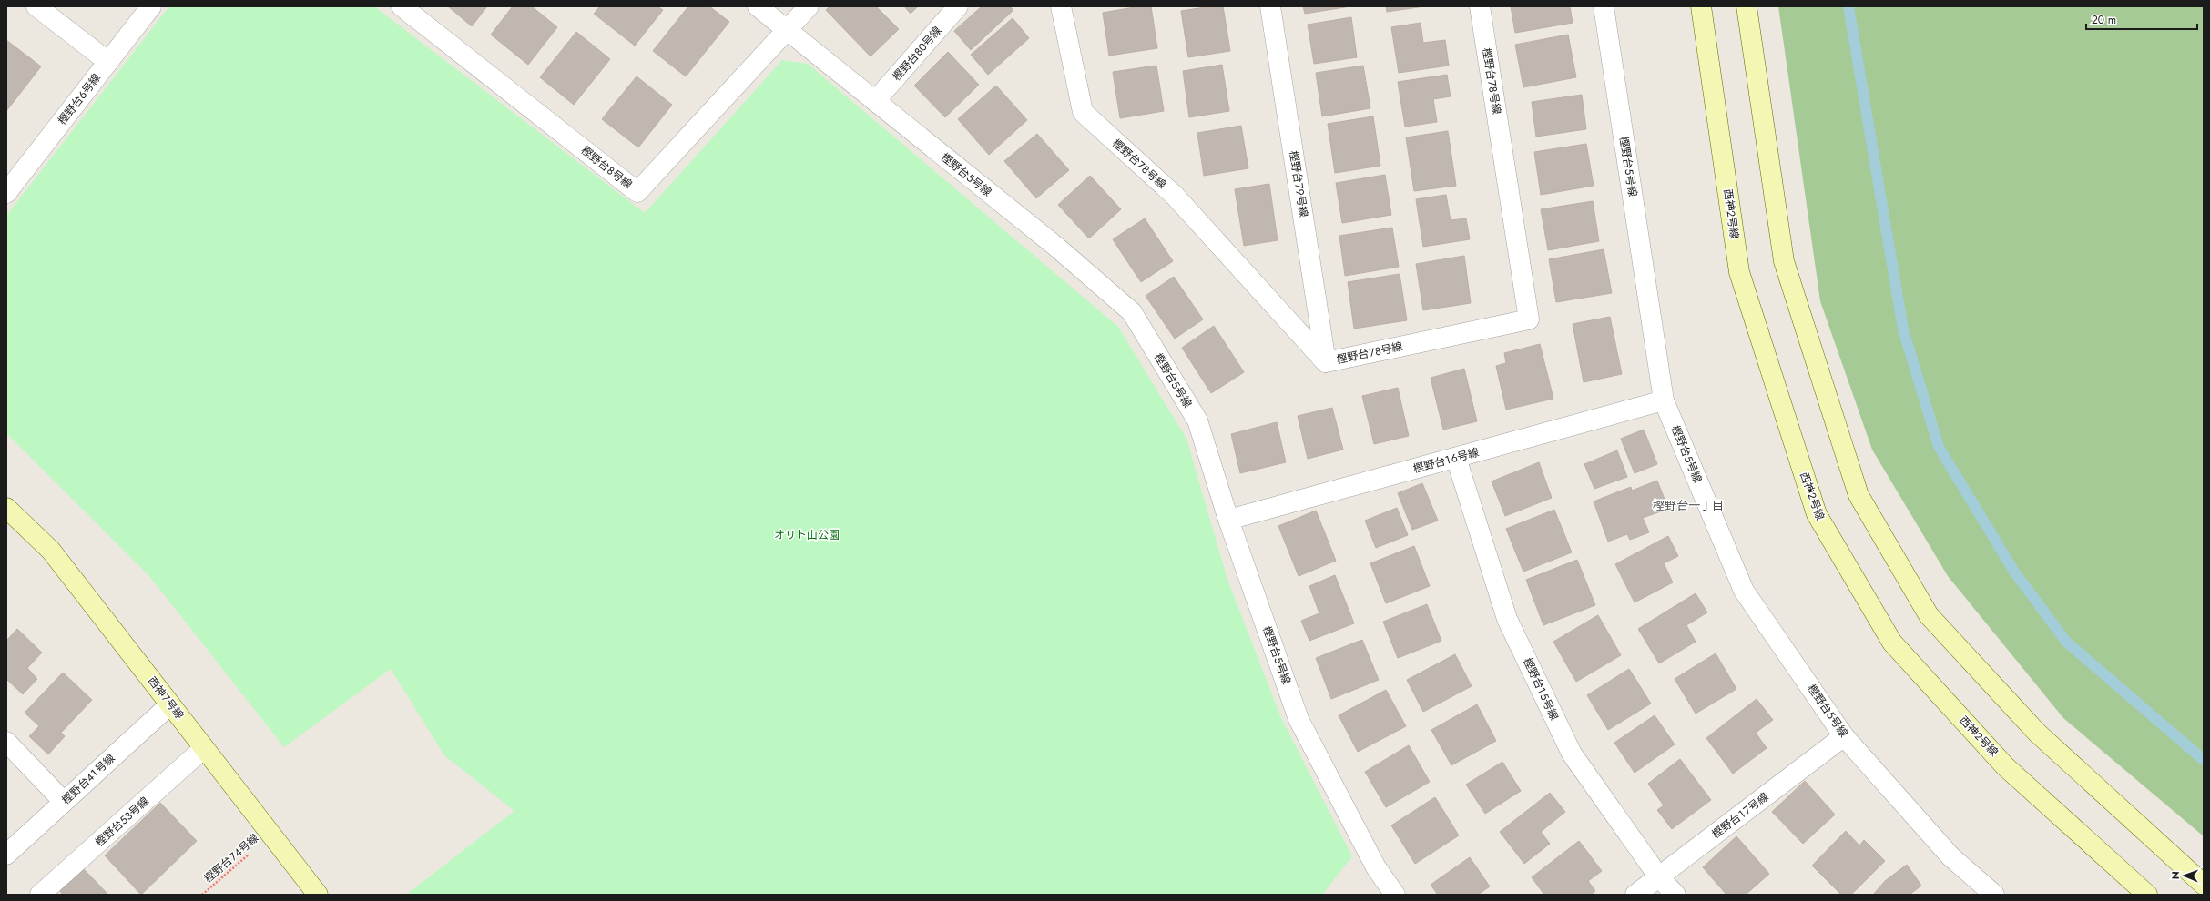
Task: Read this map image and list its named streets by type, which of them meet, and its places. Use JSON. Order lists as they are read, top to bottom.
{
  "streets": {
    "street": [
      "樫野台８０号線",
      "樫野台７８号線",
      "樫野台６号線",
      "樫野台５号線",
      "樫野台８号線",
      "樫野台７９号線",
      "西神２号線",
      "樫野台１６号線",
      "樫野台１５号線",
      "西神７号線",
      "樫野台４１号線",
      "樫野台１７号線",
      "樫野台５３号線"
    ],
    "path": ["樫野台７４号線"]
  },
  "crossings": [
    ["樫野台８０号線", "樫野台５号線"],
    ["樫野台７８号線", "樫野台７９号線"],
    ["樫野台５号線", "樫野台８号線"],
    ["樫野台５号線", "樫野台１６号線"],
    ["樫野台５号線", "樫野台１７号線"],
    ["樫野台１６号線", "樫野台１５号線"],
    ["樫野台１５号線", "樫野台１７号線"],
    ["西神７号線", "樫野台４１号線"],
    ["西神７号線", "樫野台５３号線"],
    ["西神７号線", "樫野台７４号線"]
  ],
  "districts": ["樫野台一丁目"],
  "parks": ["オリト山公園"],
  "scale_bar": "20 m",
  "north": "left"
}
